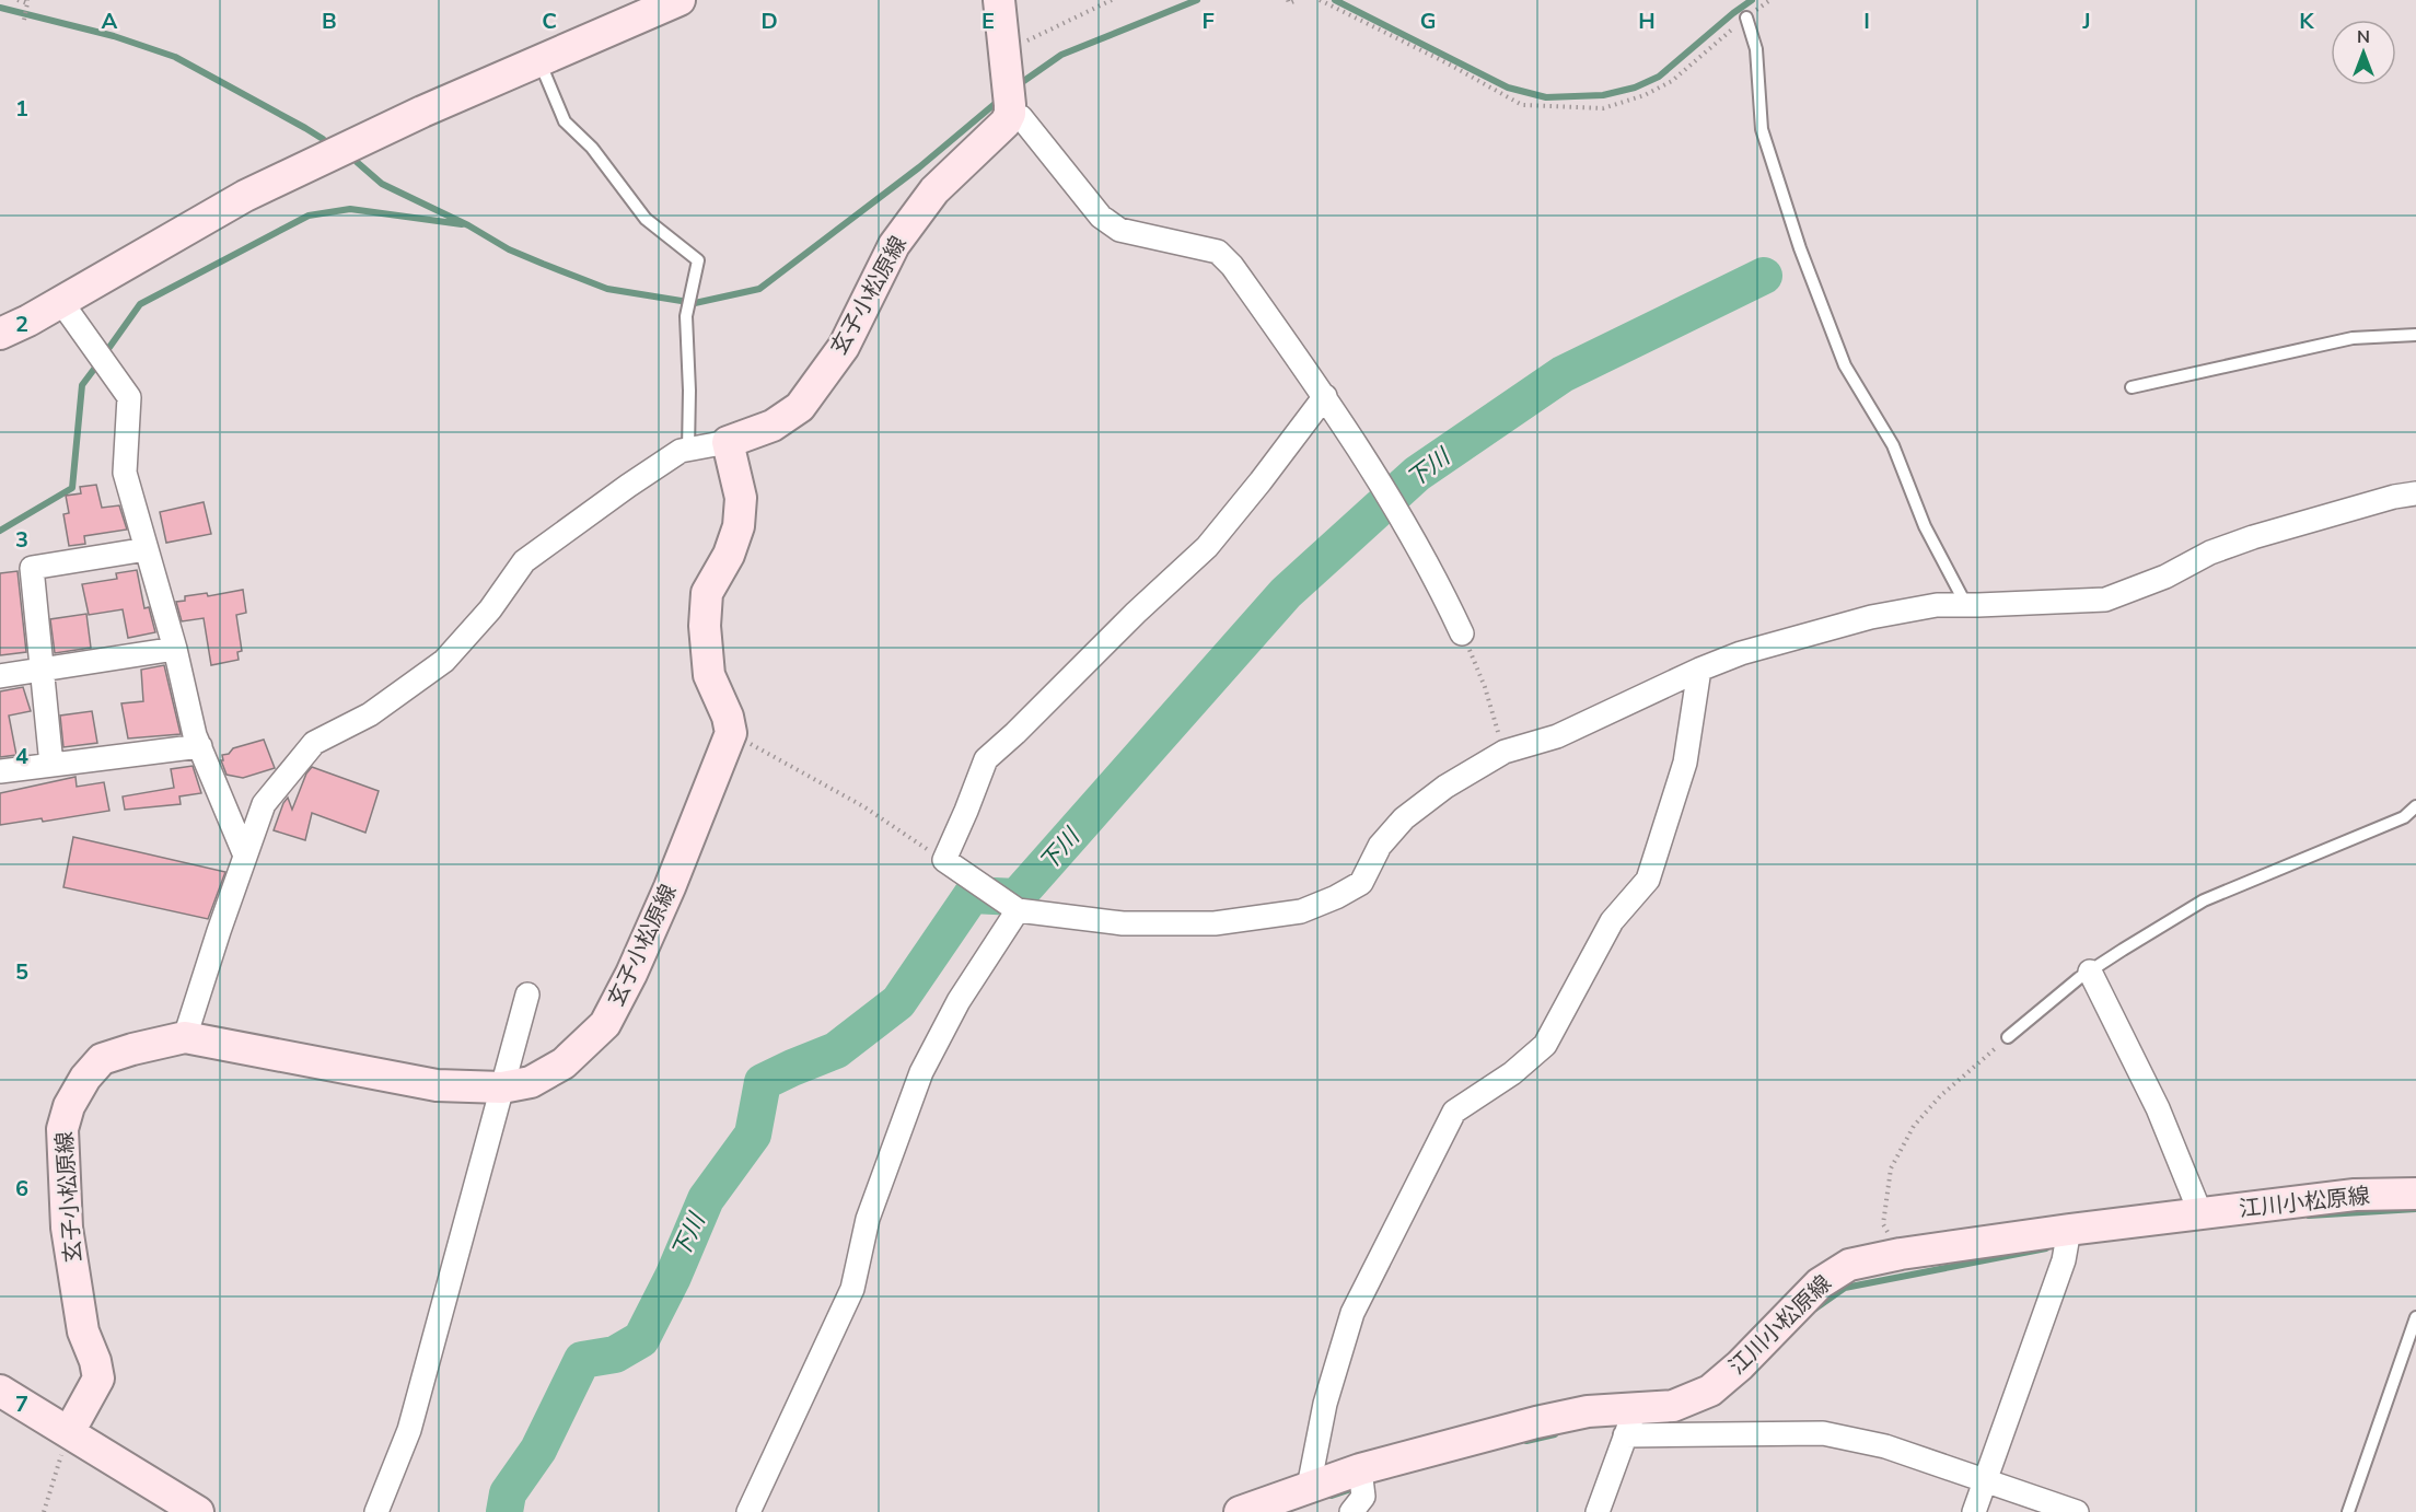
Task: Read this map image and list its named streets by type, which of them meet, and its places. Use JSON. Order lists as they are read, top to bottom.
{
  "streets": {
    "main road": ["玄子小松原線", "江川小松原線"]
  },
  "water": ["下川"],
  "north": "top",
  "grid": {
    "columns": [
      "A",
      "B",
      "C",
      "D",
      "E",
      "F",
      "G",
      "H",
      "I",
      "J",
      "K"
    ],
    "rows": [
      "1",
      "2",
      "3",
      "4",
      "5",
      "6",
      "7"
    ]
  }
}
